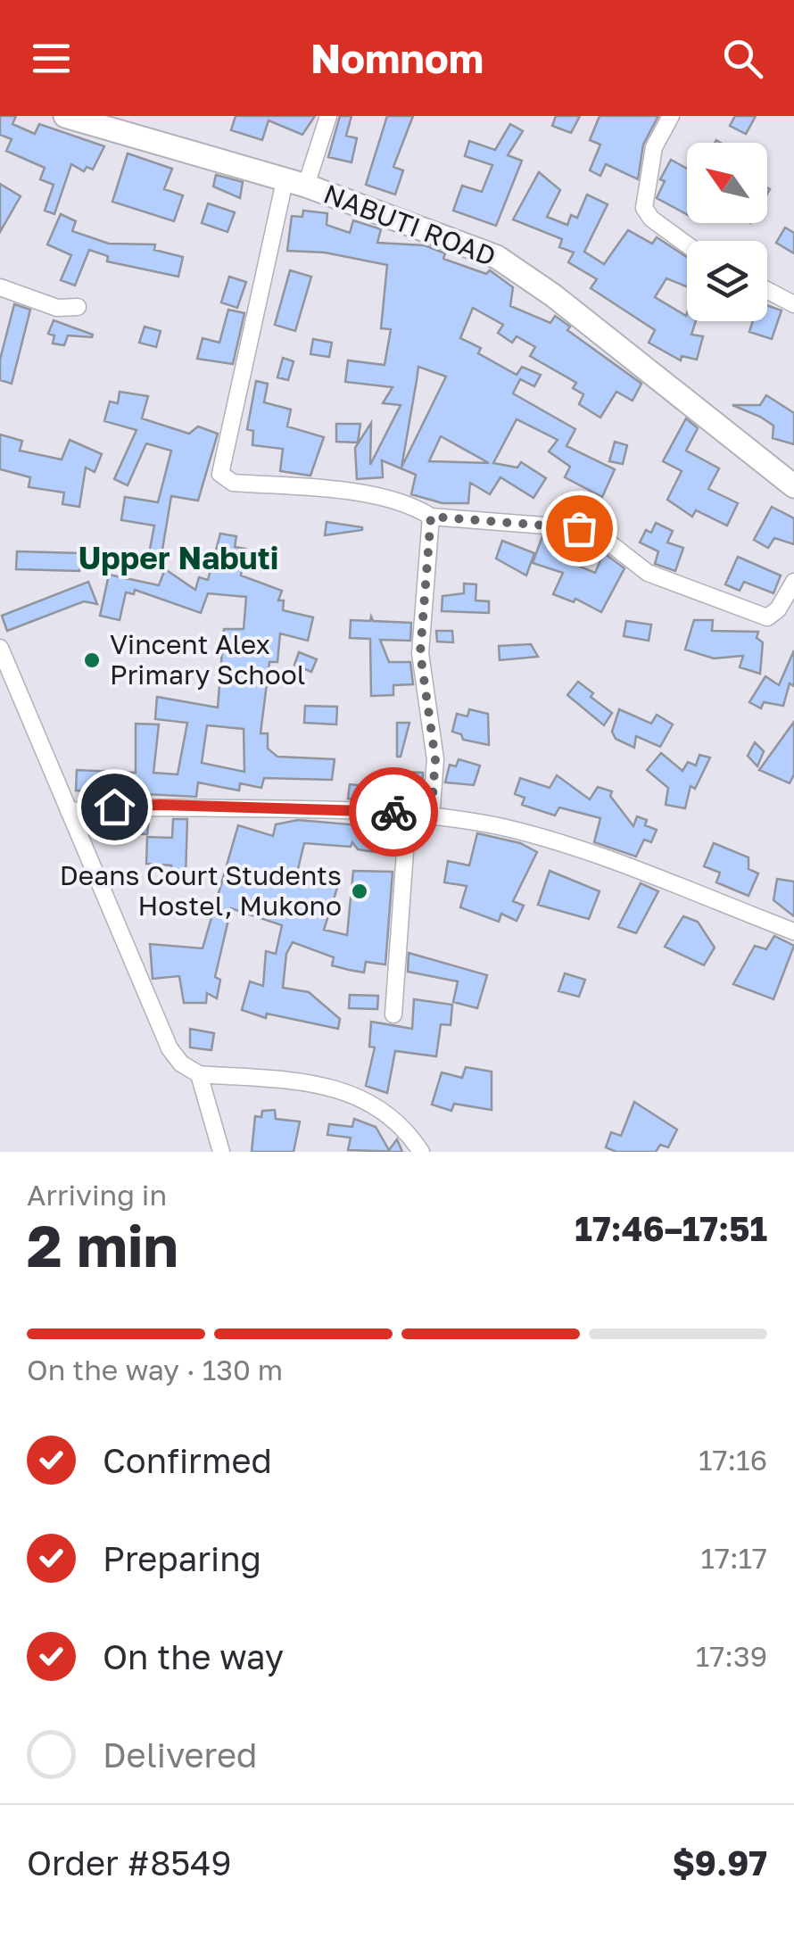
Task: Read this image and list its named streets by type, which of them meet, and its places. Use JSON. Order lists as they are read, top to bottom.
{
  "streets": {
    "street": ["NABUTI ROAD"]
  },
  "districts": ["Upper Nabuti"],
  "places": ["Vincent Alex Primary School", "Deans Court Students Hostel, Mukono"],
  "north": "top left",
  "page": {
    "header": "Nomnom",
    "heading": ["2 min", "Arriving in", "17:46–17:51"],
    "panel": ["Order #8549", "$9.97"],
    "bar": "On the way · 130 m",
    "list": [
      ["Confirmed", "17:16"],
      ["Preparing", "17:17"],
      ["On the way", "17:39"],
      "Delivered"
    ]
  }
}
